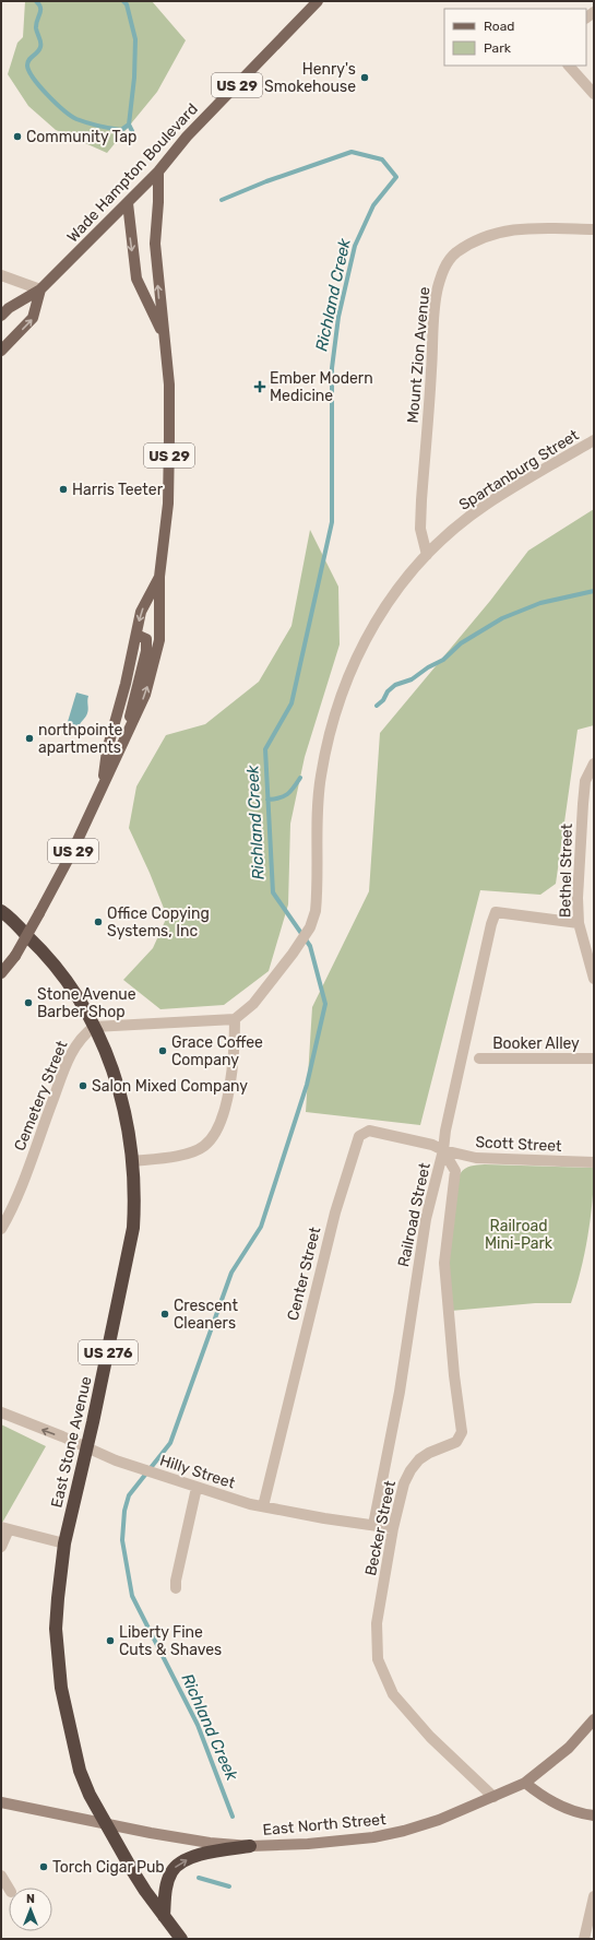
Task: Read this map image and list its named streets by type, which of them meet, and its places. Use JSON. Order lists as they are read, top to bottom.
{
  "streets": {
    "highway": ["US 276", "East Stone Avenue"],
    "main road": ["US 29", "Wade Hampton Boulevard", "East North Street"],
    "street": [
      "Mount Zion Avenue",
      "Spartanburg Street",
      "Bethel Street",
      "Booker Alley",
      "Cemetery Street",
      "Scott Street",
      "Railroad Street",
      "Center Street",
      "Hilly Street",
      "Becker Street"
    ]
  },
  "crossings": [
    ["US 29", "Wade Hampton Boulevard"],
    ["Mount Zion Avenue", "Spartanburg Street"],
    ["Bethel Street", "Railroad Street"],
    ["Cemetery Street", "East Stone Avenue"],
    ["Scott Street", "Railroad Street"],
    ["Scott Street", "Center Street"],
    ["Scott Street", "Becker Street"],
    ["Railroad Street", "Center Street"],
    ["Railroad Street", "Hilly Street"],
    ["Railroad Street", "Becker Street"],
    ["Center Street", "Hilly Street"],
    ["Center Street", "Becker Street"],
    ["East Stone Avenue", "Hilly Street"],
    ["East Stone Avenue", "East North Street"],
    ["Hilly Street", "Becker Street"],
    ["Becker Street", "East North Street"]
  ],
  "water": ["Richland Creek"],
  "parks": ["Railroad Mini-Park"],
  "places": {
    "other": [
      "Henry's Smokehouse",
      "Community Tap",
      "Harris Teeter",
      "northpointe apartments",
      "Office Copying Systems, Inc",
      "Stone Avenue Barber Shop",
      "Grace Coffee Company",
      "Salon Mixed Company",
      "Crescent Cleaners",
      "Liberty Fine Cuts & Shaves",
      "Torch Cigar Pub"
    ],
    "health": ["Ember Modern Medicine"]
  },
  "legend": ["Road", "Park"],
  "north": "top"
}
